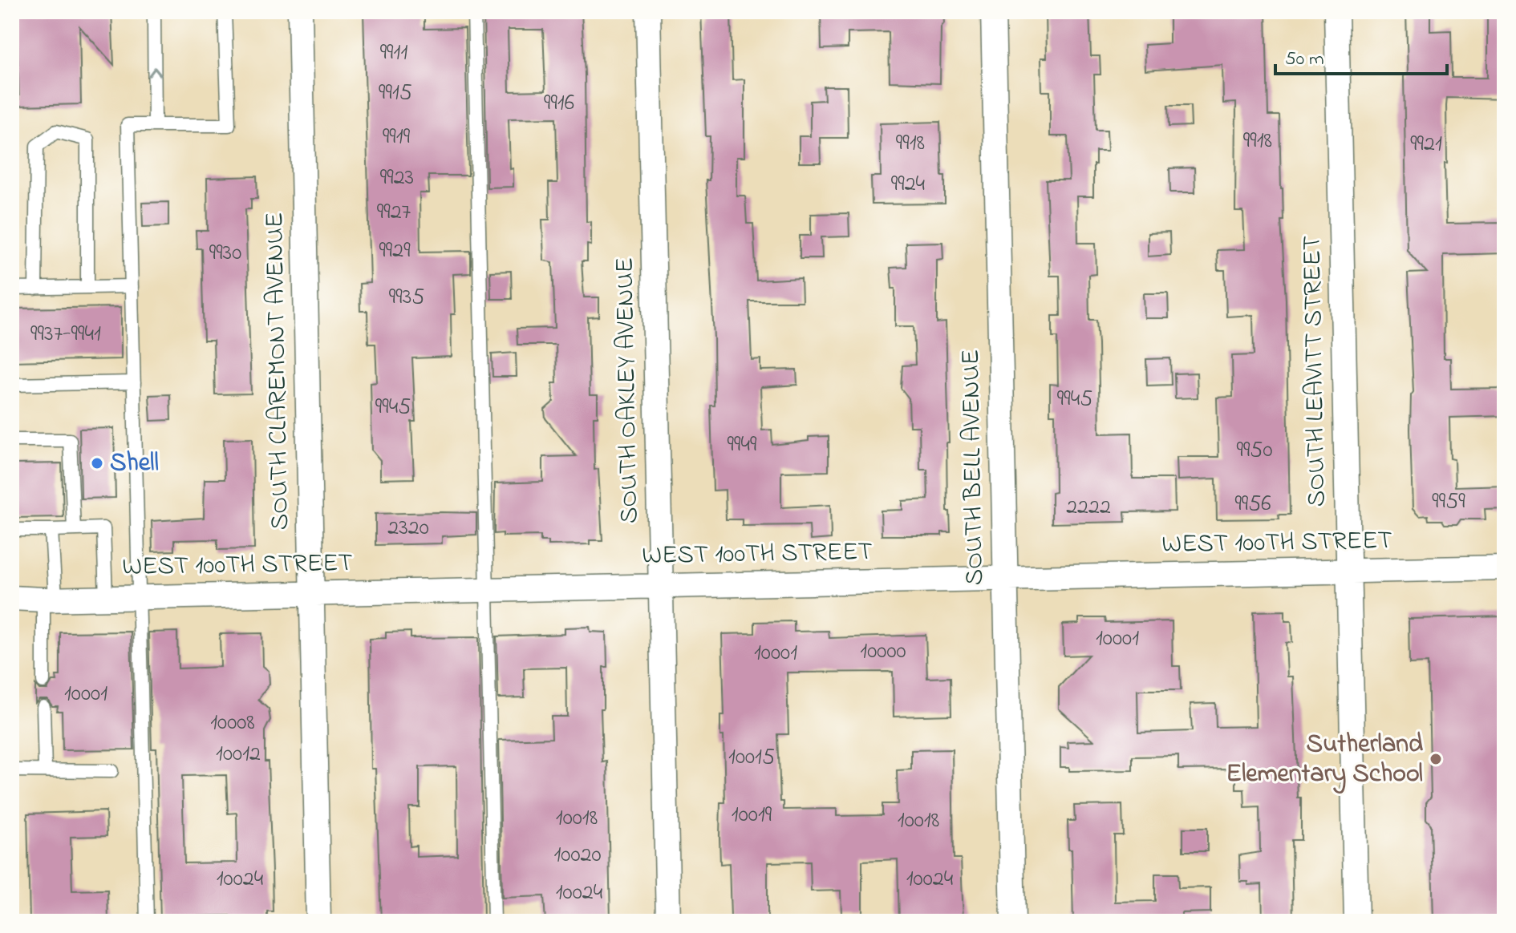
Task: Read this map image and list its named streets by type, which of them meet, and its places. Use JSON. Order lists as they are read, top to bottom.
{
  "streets": {
    "street": [
      "SOUTH CLAREMONT AVENUE",
      "SOUTH LEAVITT STREET",
      "SOUTH OAKLEY AVENUE",
      "SOUTH BELL AVENUE",
      "WEST 100TH STREET"
    ]
  },
  "crossings": [
    ["SOUTH CLAREMONT AVENUE", "WEST 100TH STREET"],
    ["SOUTH LEAVITT STREET", "WEST 100TH STREET"],
    ["SOUTH OAKLEY AVENUE", "WEST 100TH STREET"],
    ["SOUTH BELL AVENUE", "WEST 100TH STREET"]
  ],
  "places": ["Shell", "Sutherland Elementary School"],
  "house_numbers": [
    "9911",
    "9915",
    "9916",
    "9919",
    "9918",
    "9918",
    "9921",
    "9923",
    "9924",
    "9927",
    "9929",
    "9930",
    "9935",
    "9937-9941",
    "9945",
    "9945",
    "9949",
    "9950",
    "9959",
    "9956",
    "2222",
    "2320",
    "10001",
    "10000",
    "10001",
    "10001",
    "10008",
    "10012",
    "10015",
    "10019",
    "10018",
    "10018",
    "10020",
    "10024",
    "10024",
    "10024"
  ],
  "scale_bar": "50 m"
}
